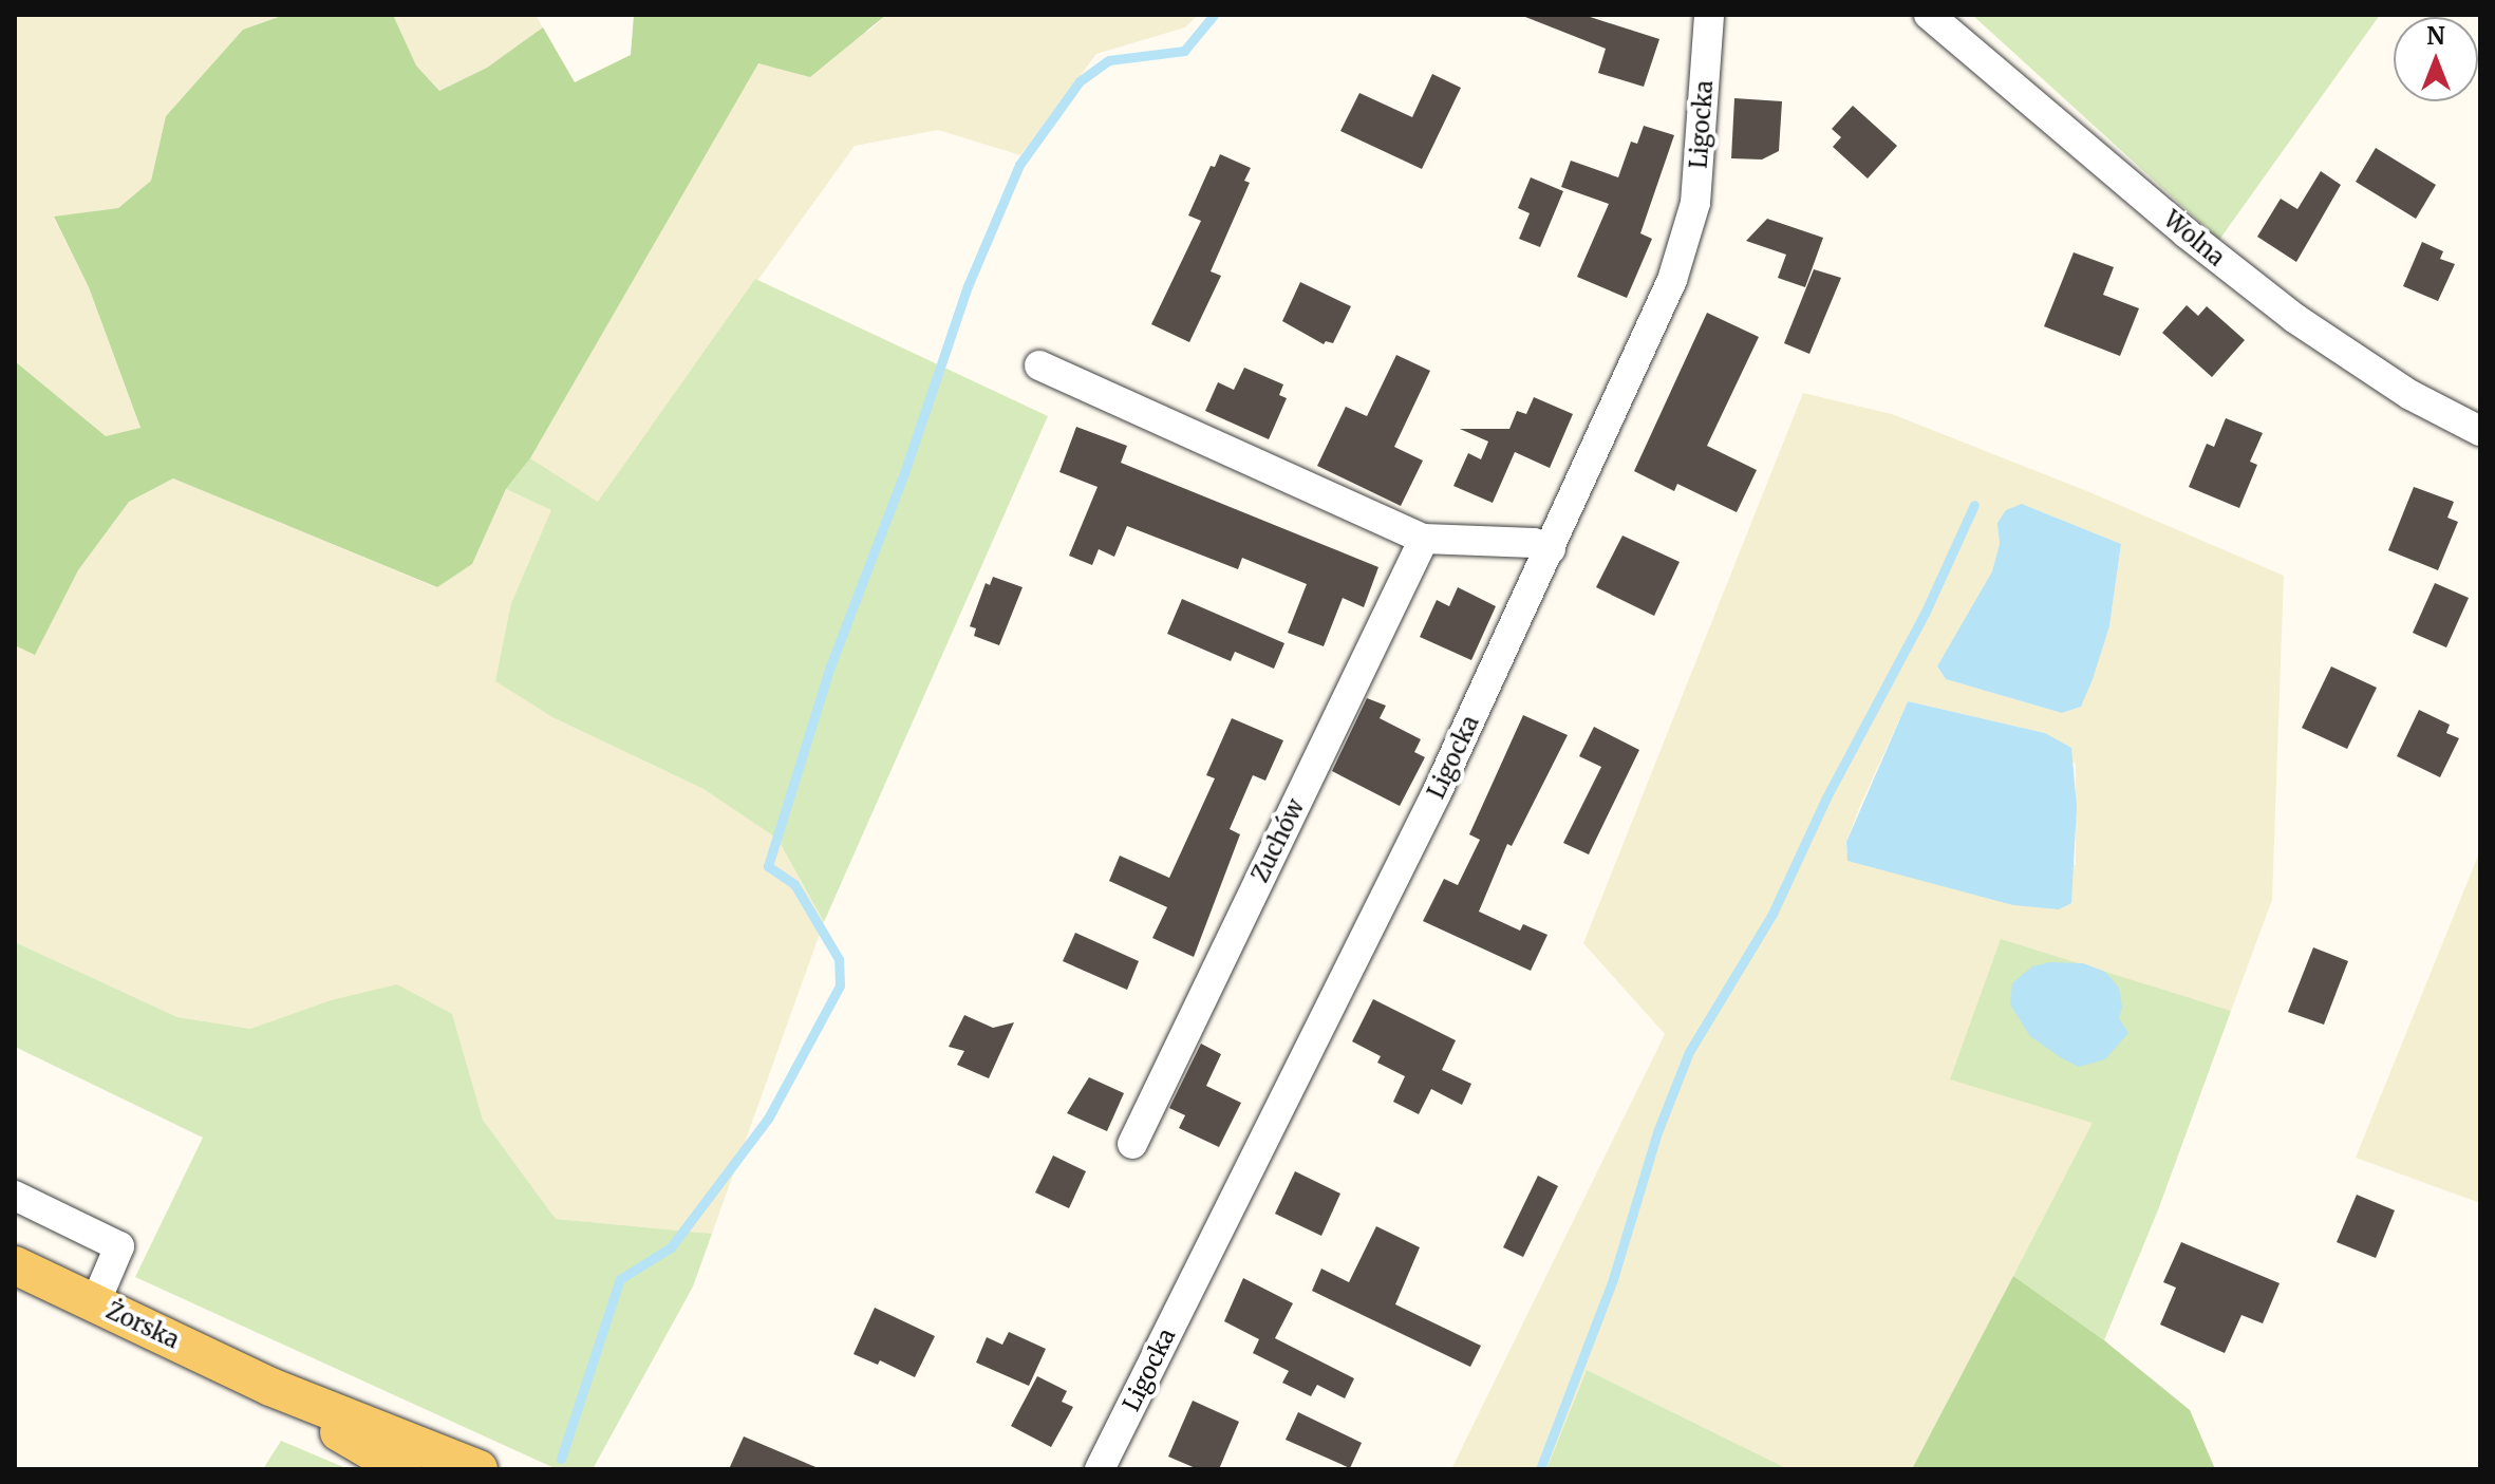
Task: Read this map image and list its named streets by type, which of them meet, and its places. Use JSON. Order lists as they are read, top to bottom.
{
  "streets": {
    "main road": ["Żorska"],
    "street": ["Ligocka", "Wolna", "Zuchów"]
  },
  "north": "top"
}
